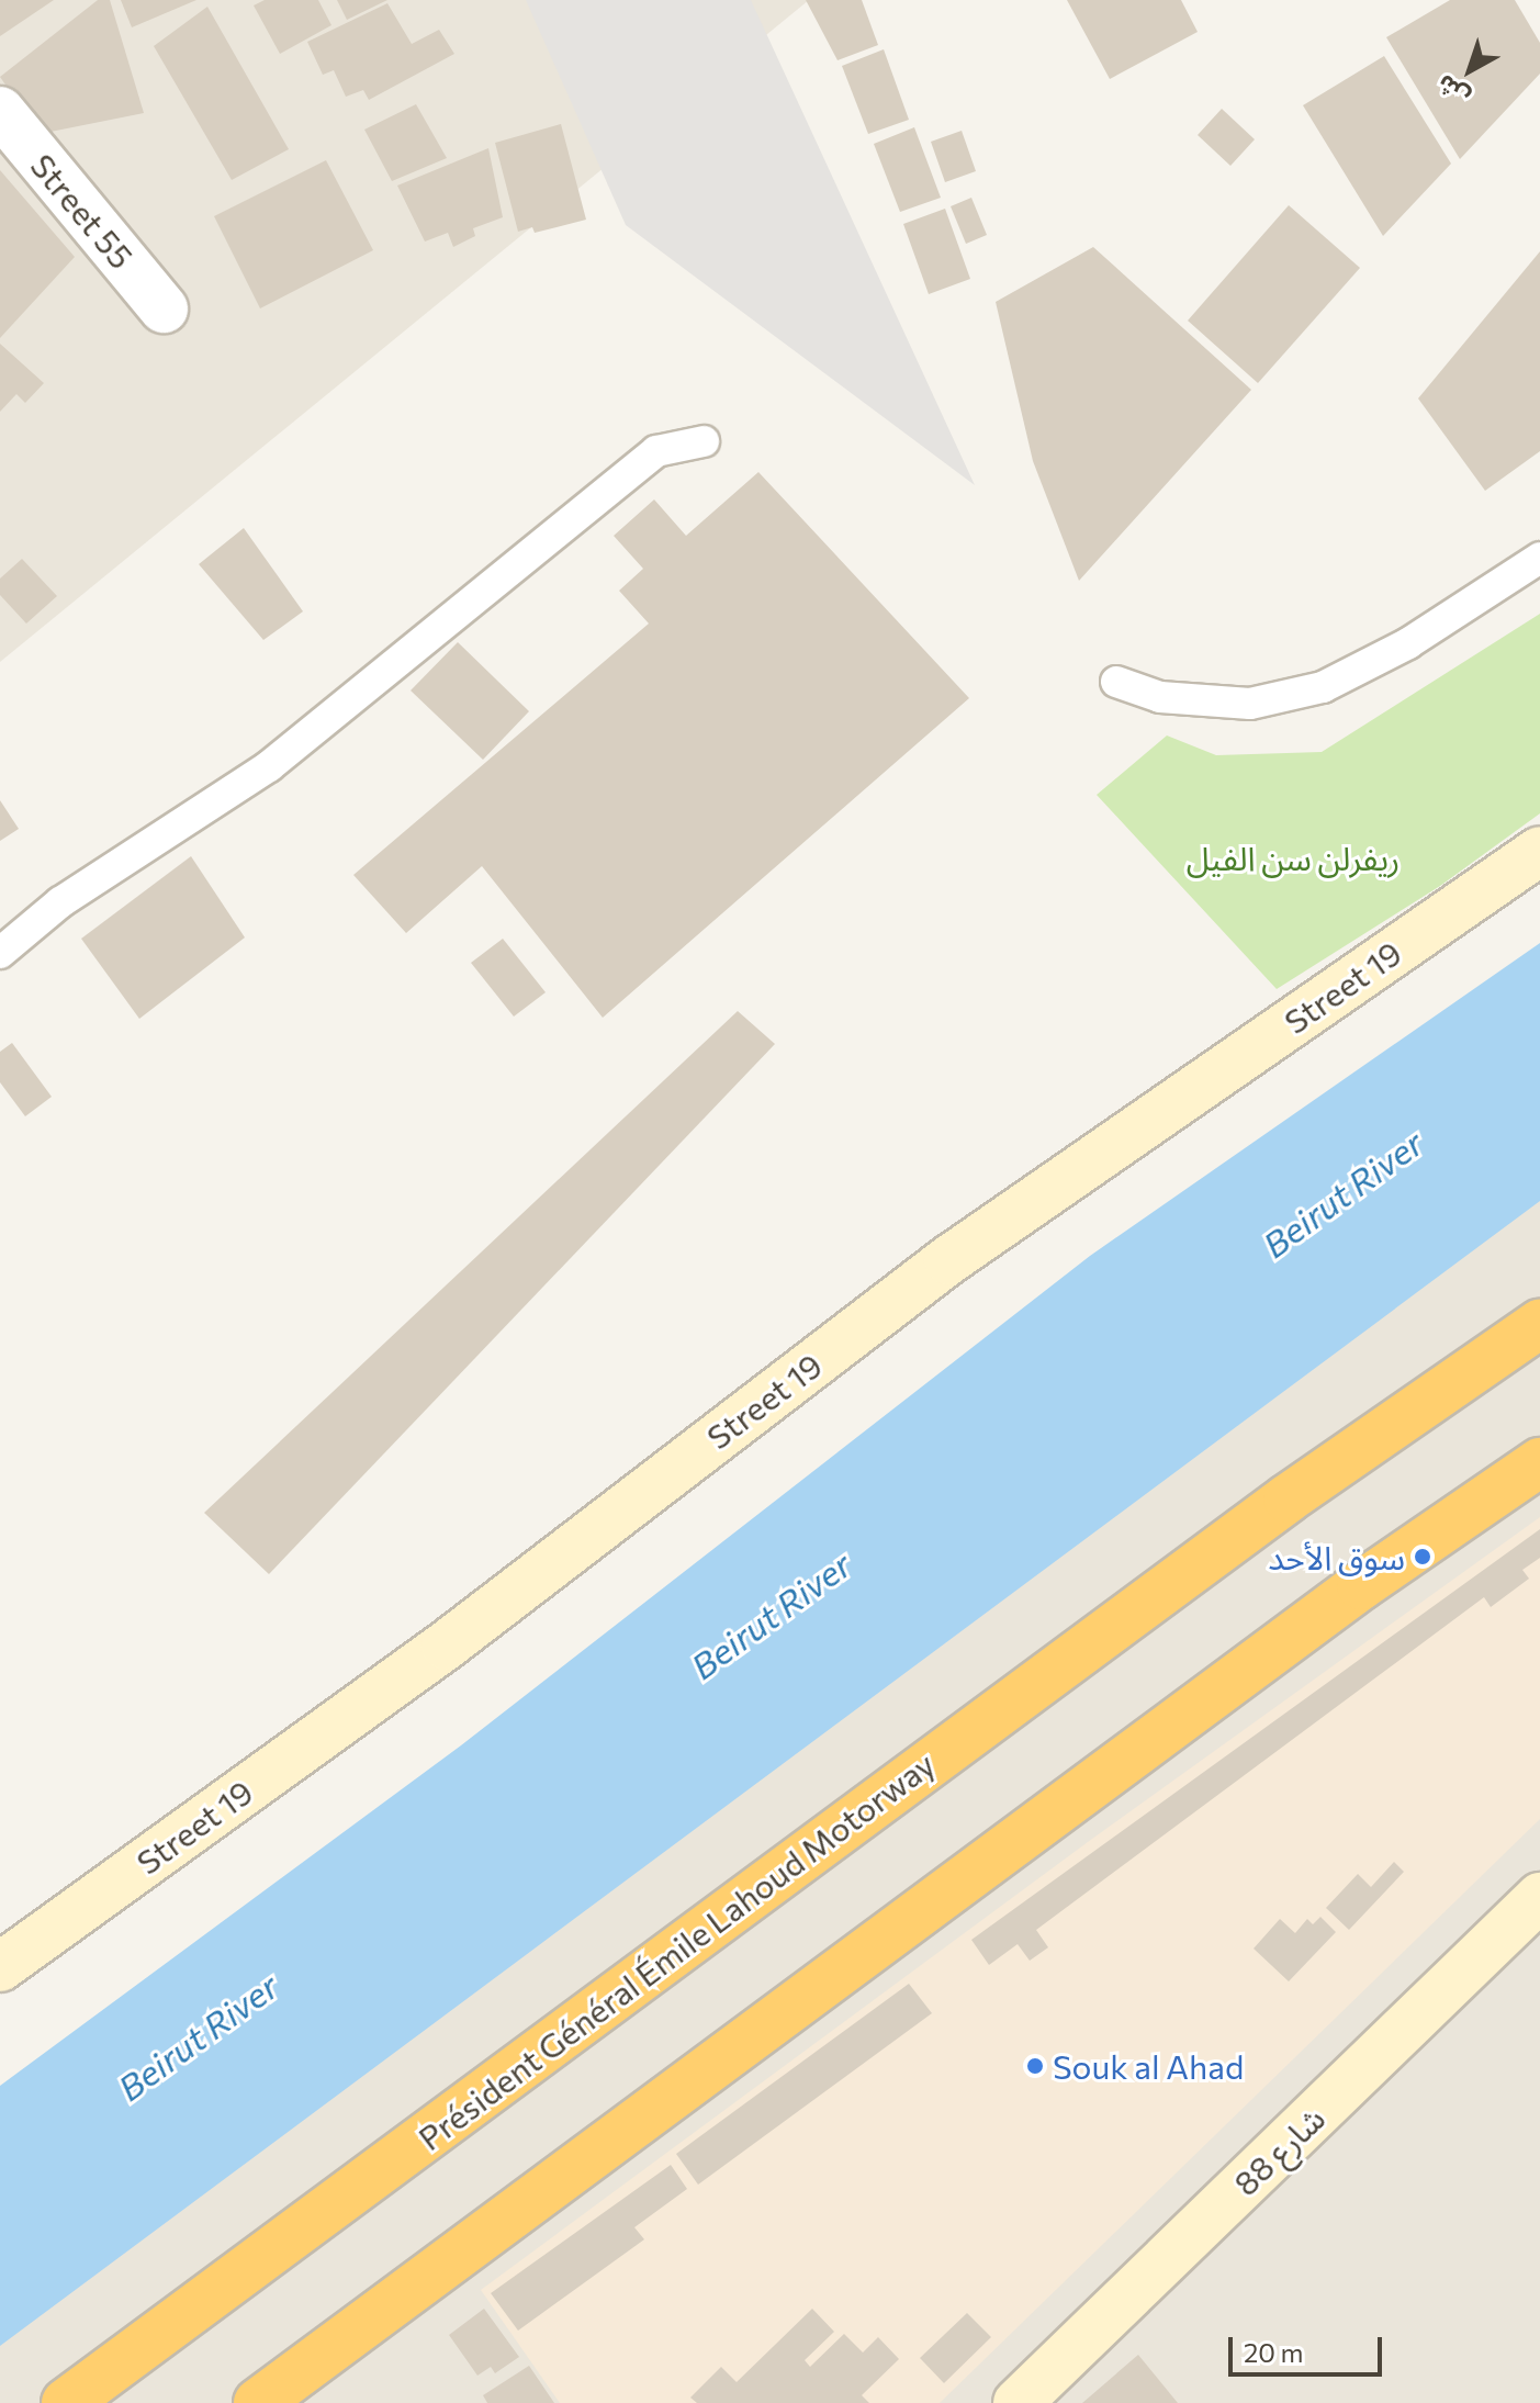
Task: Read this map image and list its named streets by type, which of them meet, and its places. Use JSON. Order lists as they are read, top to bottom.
{
  "streets": {
    "highway": ["Président Général Émile Lahoud Motorway"],
    "street": ["Street 55", "Street 19", "شارع 88"]
  },
  "water": ["Beirut River"],
  "parks": ["ريفرلن سن الفيل"],
  "places": ["سوق الأحد", "Souk al Ahad"],
  "scale_bar": "20 m",
  "north": "bottom left"
}
